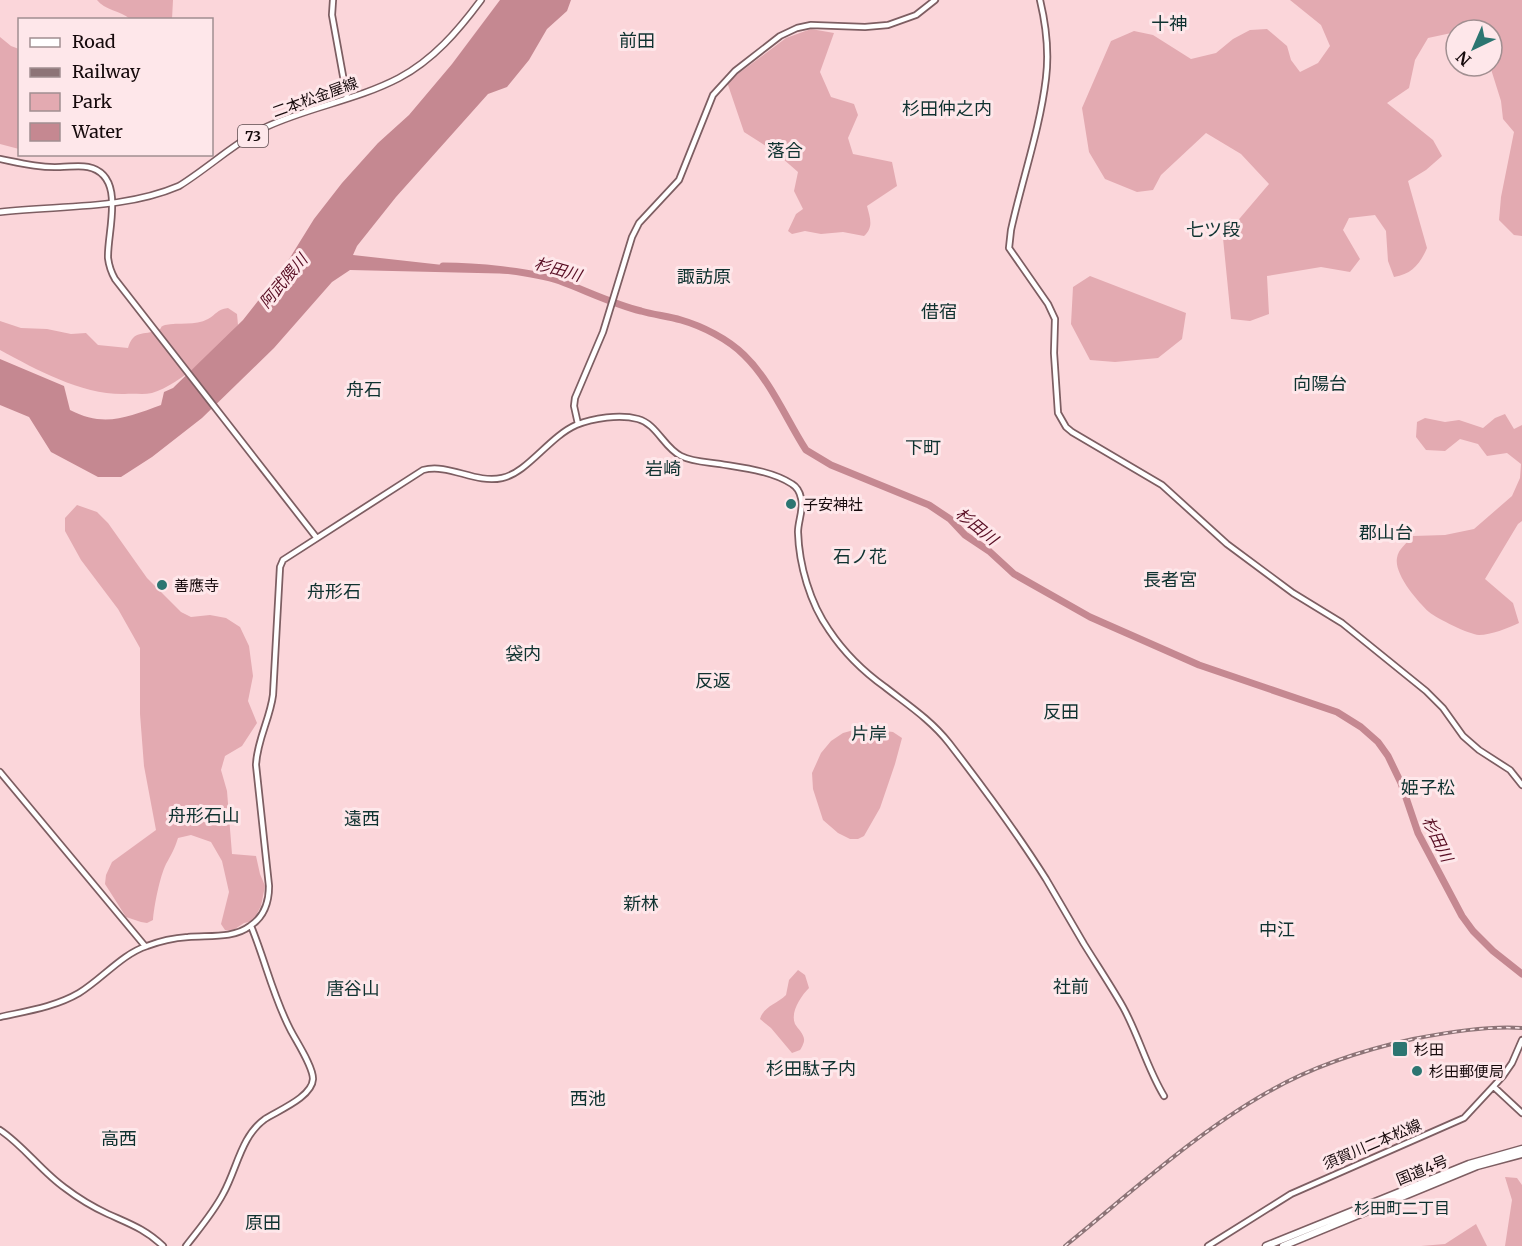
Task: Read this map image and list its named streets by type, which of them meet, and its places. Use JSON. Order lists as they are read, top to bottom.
{
  "streets": {
    "highway": ["国道4号"],
    "main road": ["二本松金屋線", "73"],
    "street": ["須賀川二本松線"]
  },
  "districts": [
    "十神",
    "前田",
    "杉田仲之内",
    "落合",
    "七ツ段",
    "諏訪原",
    "借宿",
    "向陽台",
    "舟石",
    "下町",
    "岩崎",
    "郡山台",
    "石ノ花",
    "長者宮",
    "舟形石",
    "袋内",
    "反返",
    "反田",
    "片岸",
    "姫子松",
    "舟形石山",
    "遠西",
    "新林",
    "中江",
    "社前",
    "唐谷山",
    "杉田駄子内",
    "西池",
    "高西",
    "杉田町二丁目",
    "原田"
  ],
  "water": ["杉田川", "阿武隈川"],
  "places": {
    "other": ["子安神社", "善應寺", "杉田郵便局"],
    "transit": ["杉田"]
  },
  "legend": [
    "Road",
    "Railway",
    "Park",
    "Water"
  ],
  "north": "bottom left"
}
